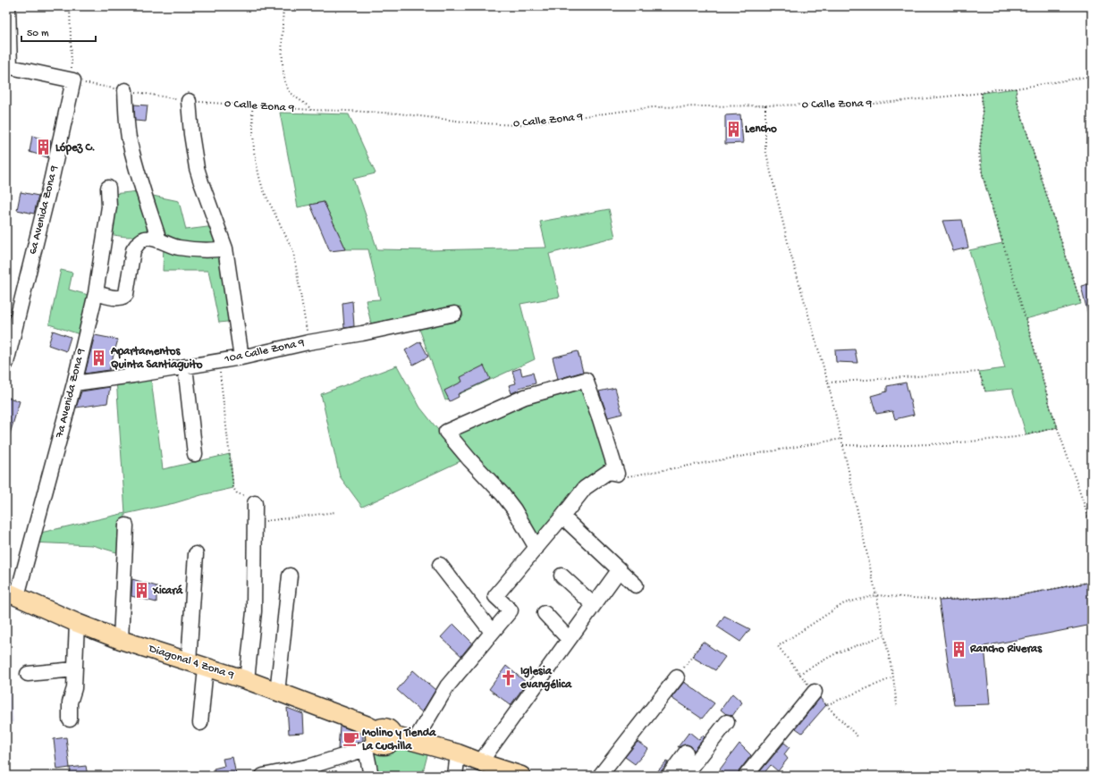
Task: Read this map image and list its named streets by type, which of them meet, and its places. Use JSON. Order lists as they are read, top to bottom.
{
  "streets": {
    "main road": ["Diagonal 4 Zona 9"],
    "street": ["6a Avenida Zona 9", "10a Calle Zona 9", "7a Avenida Zona 9"],
    "path": ["0 Calle Zona 9"]
  },
  "crossings": [
    ["0 Calle Zona 9", "6a Avenida Zona 9"],
    ["10a Calle Zona 9", "7a Avenida Zona 9"],
    ["7a Avenida Zona 9", "Diagonal 4 Zona 9"]
  ],
  "places": {
    "building": [
      "Lencho",
      "López C.",
      "Apartamentos Quinta Santiaguito",
      "Xicará",
      "Rancho Riveras"
    ],
    "church": ["Iglesia evangélica"],
    "cafe": ["Molino y Tienda La Cuchilla"]
  },
  "scale_bar": "50 m"
}
